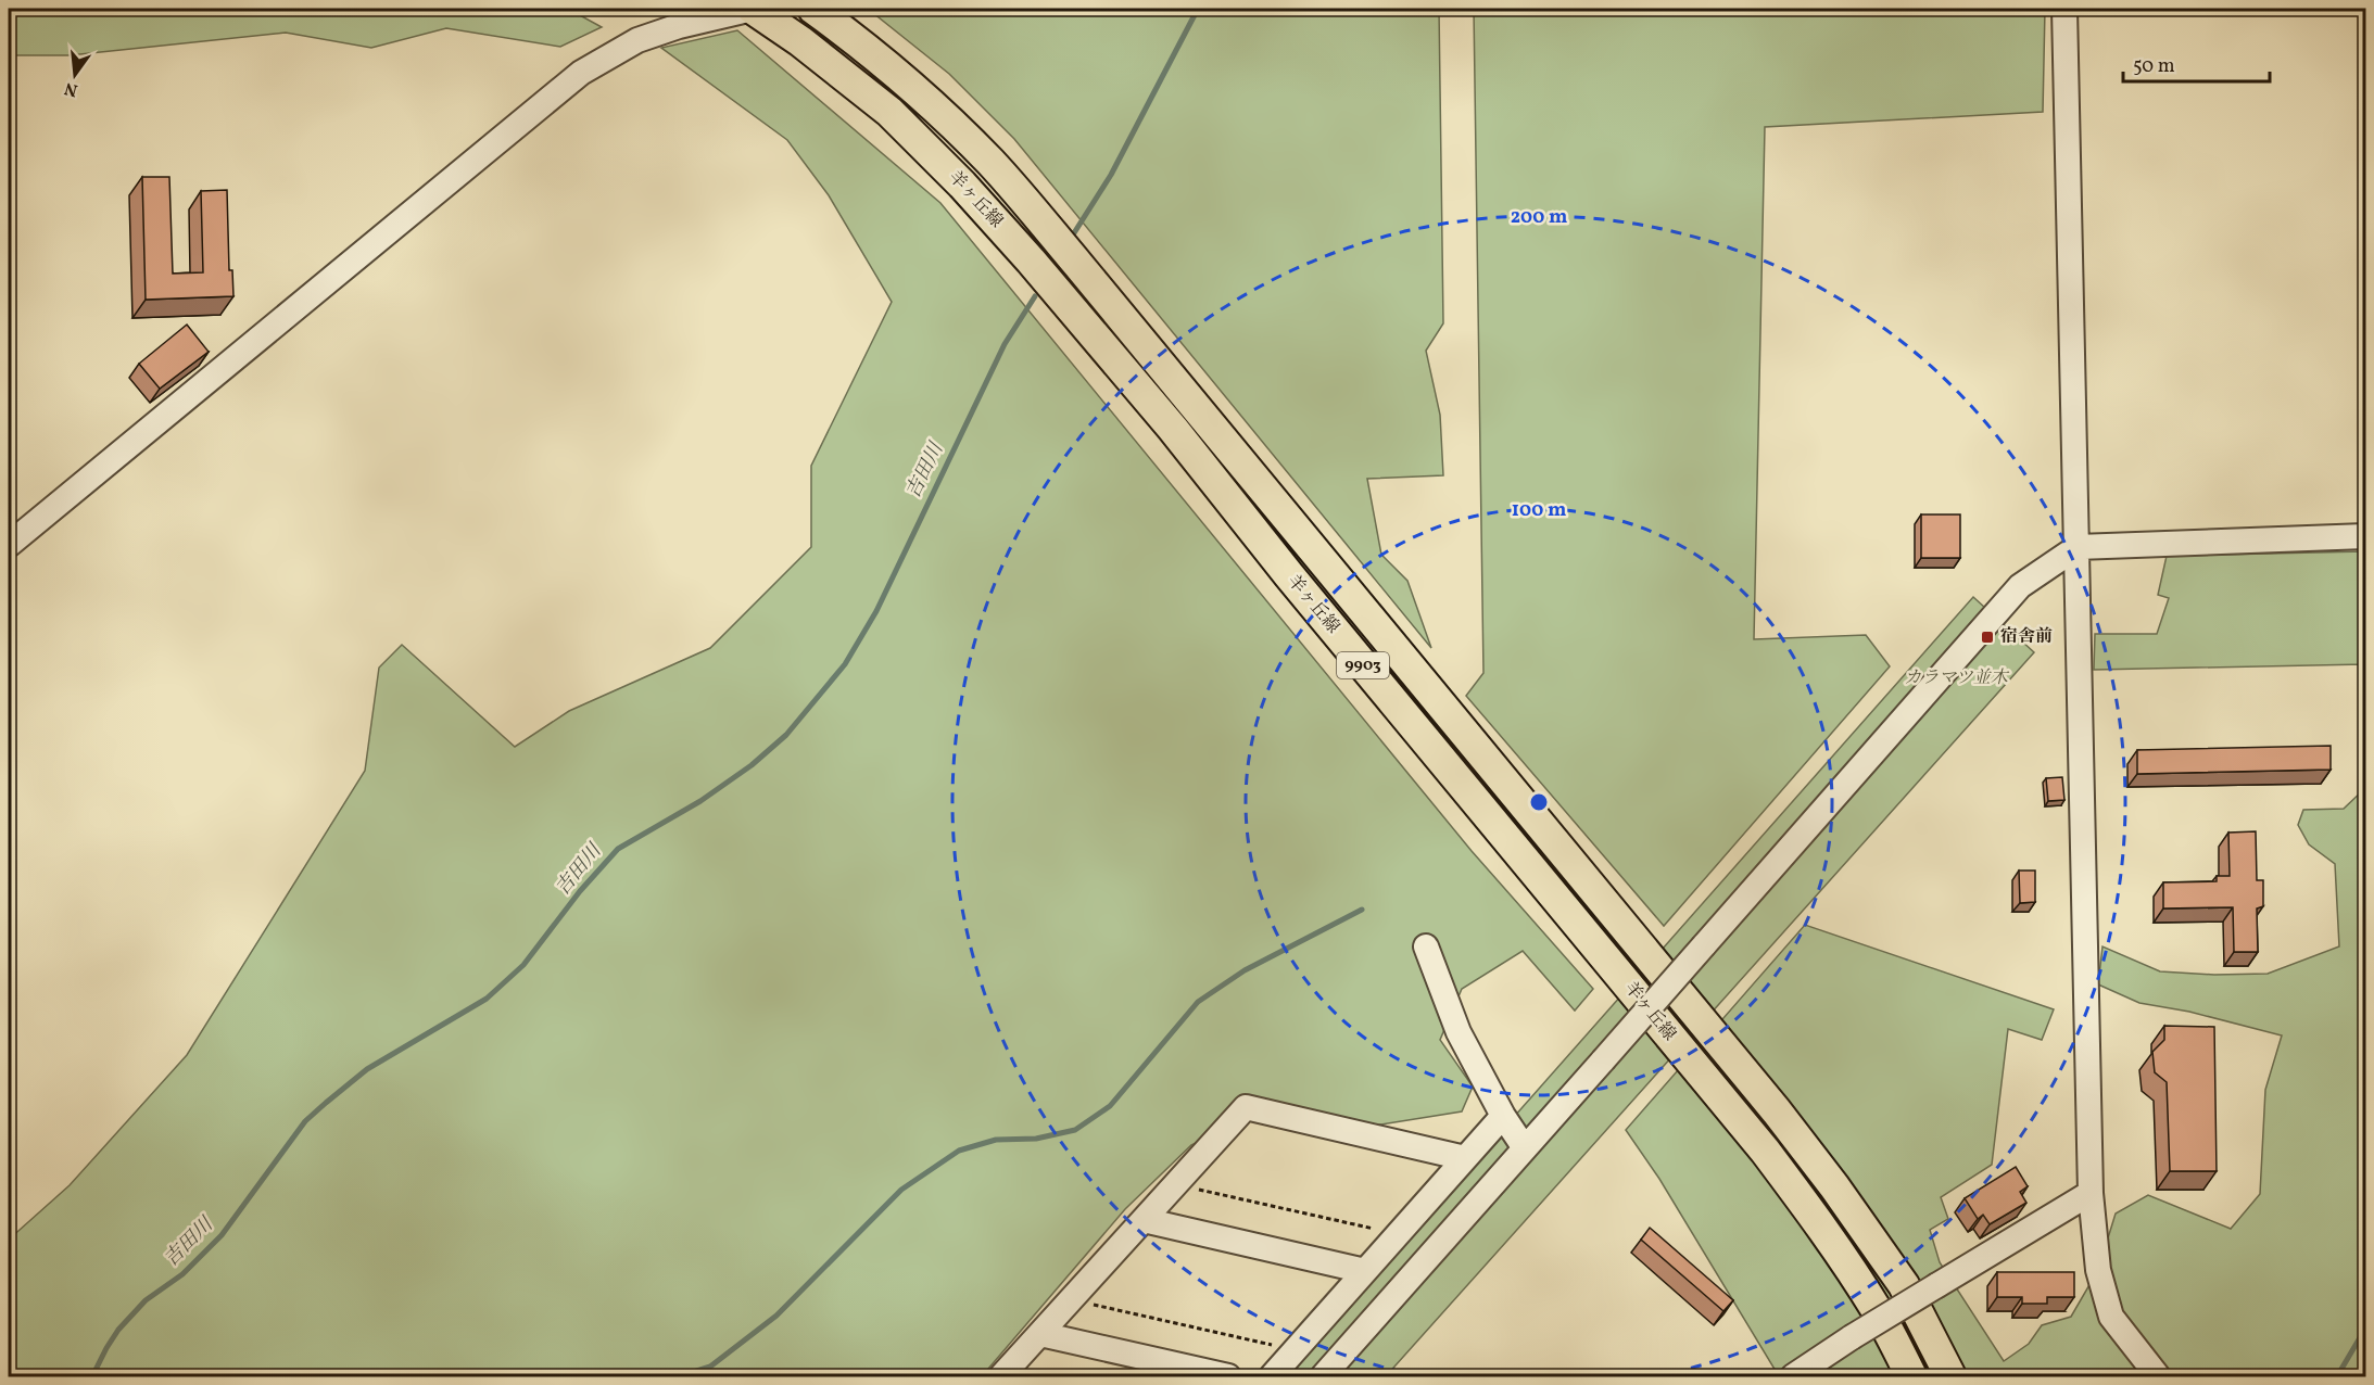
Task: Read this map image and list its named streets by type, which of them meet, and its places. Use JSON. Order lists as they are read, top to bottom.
{
  "streets": {
    "main road": ["羊ヶ丘線", "9903"]
  },
  "water": ["吉田川"],
  "parks": ["カラマツ並木"],
  "places": {
    "transit": ["宿舎前"]
  },
  "scale_bar": "50 m",
  "north": "bottom",
  "rings": ["200 m", "100 m"]
}
